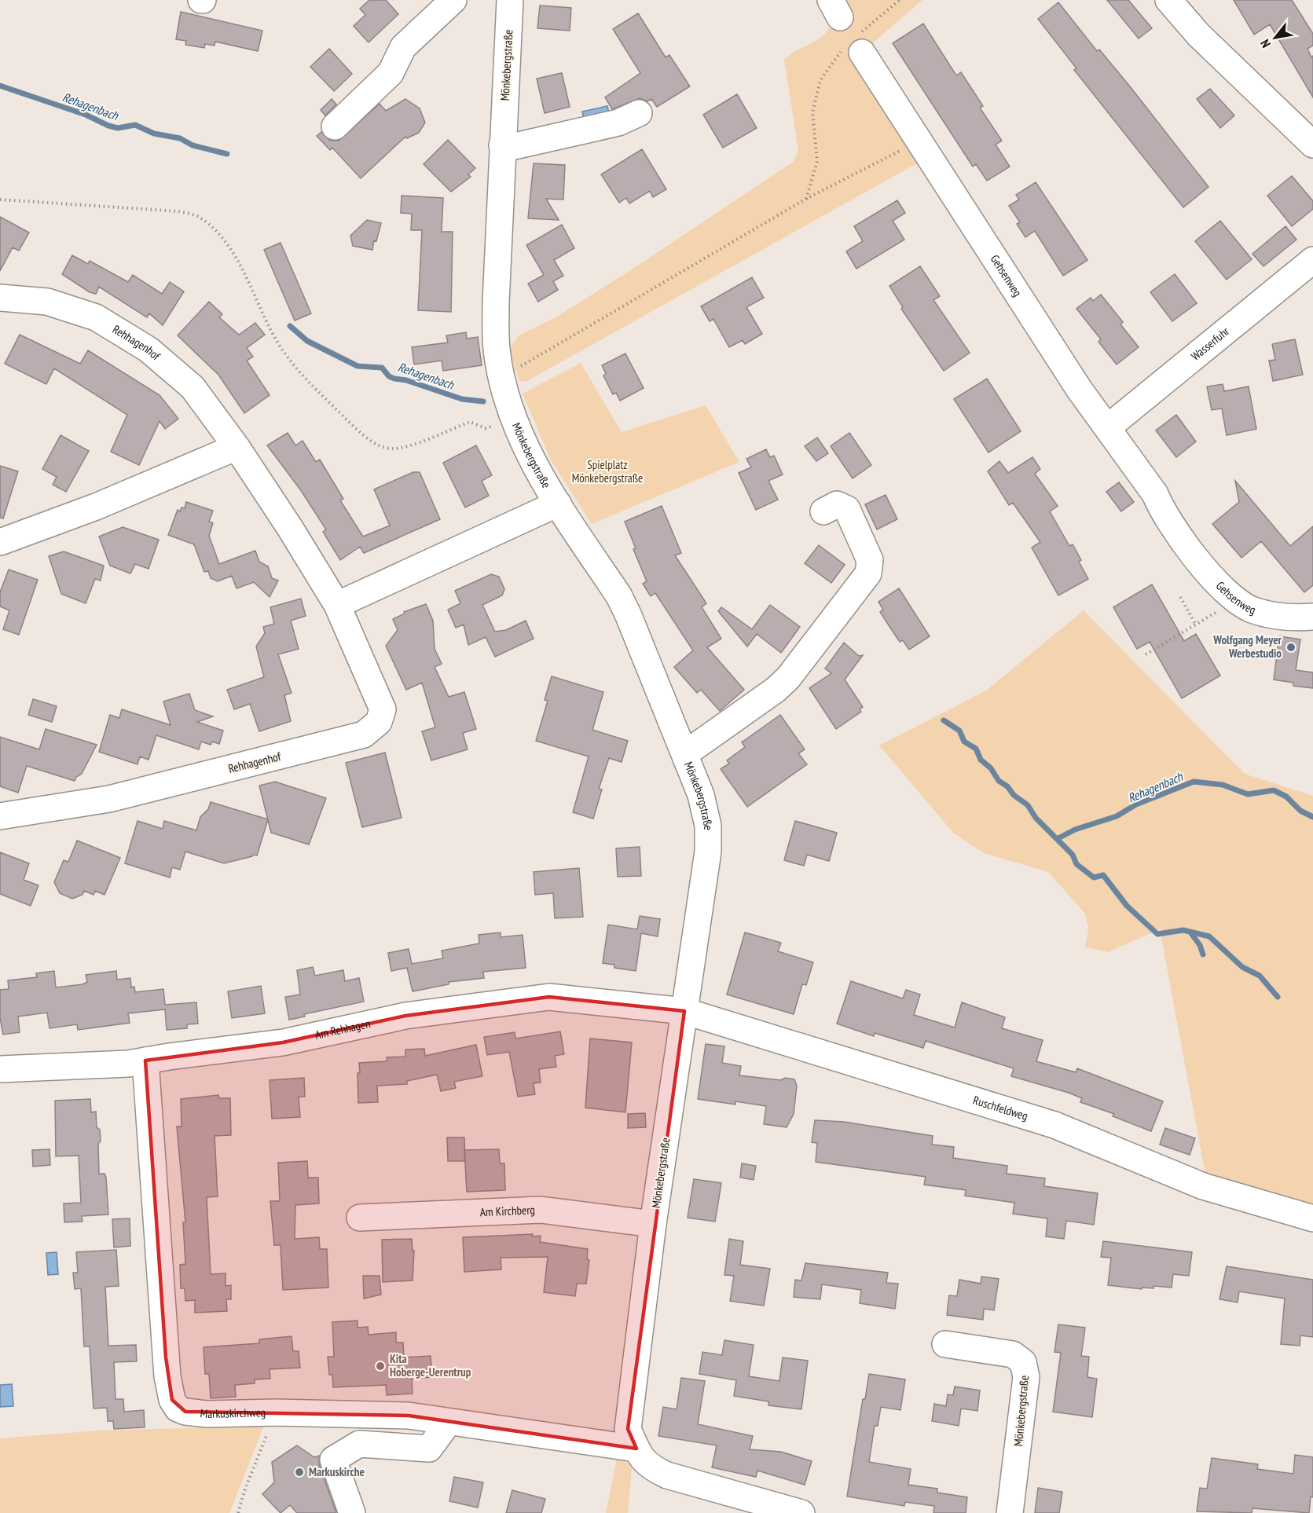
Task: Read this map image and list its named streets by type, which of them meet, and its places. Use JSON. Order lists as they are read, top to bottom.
{
  "streets": {
    "street": [
      "Mönkebergstraße",
      "Gehsenweg",
      "Rehhagenhof",
      "Wasserfuhr",
      "Am Rehhagen",
      "Ruschfeldweg",
      "Am Kirchberg",
      "Markuskirchweg"
    ]
  },
  "crossings": [
    ["Mönkebergstraße", "Am Rehhagen"],
    ["Mönkebergstraße", "Ruschfeldweg"],
    ["Mönkebergstraße", "Am Kirchberg"],
    ["Mönkebergstraße", "Markuskirchweg"],
    ["Gehsenweg", "Wasserfuhr"],
    ["Am Rehhagen", "Ruschfeldweg"],
    ["Am Rehhagen", "Markuskirchweg"]
  ],
  "water": ["Rehagenbach"],
  "parks": ["Spielplatz Mönkebergstraße"],
  "places": ["Wolfgang Meyer Werbestudio", "Kita Hoberge-Uerentrup", "Markuskirche"],
  "north": "bottom left"
}
